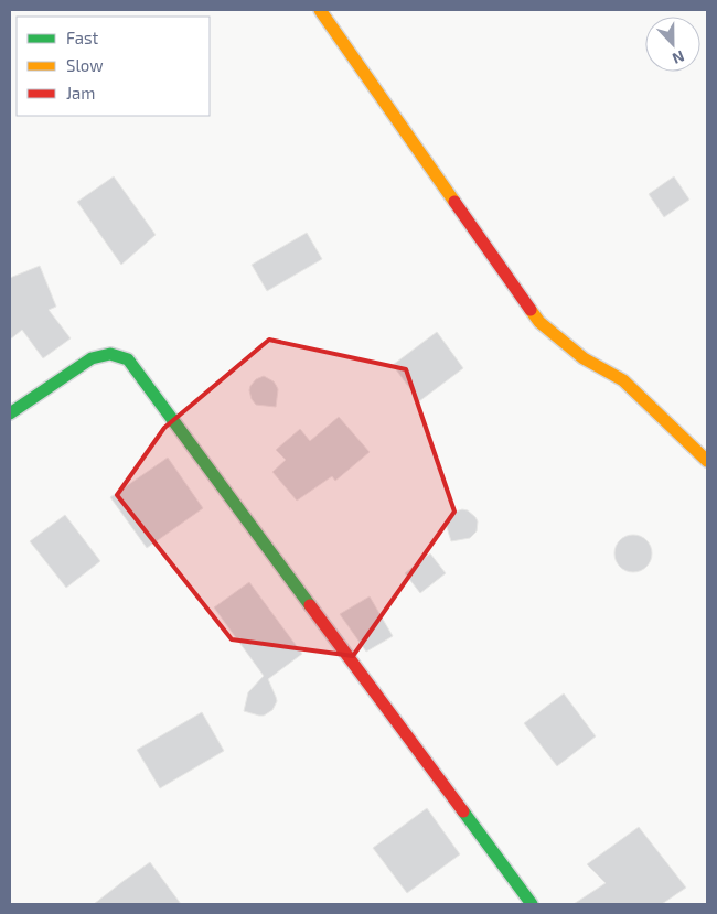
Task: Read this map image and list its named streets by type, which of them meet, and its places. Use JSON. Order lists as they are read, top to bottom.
{
  "legend": ["Fast", "Slow", "Jam"],
  "north": "bottom"
}
